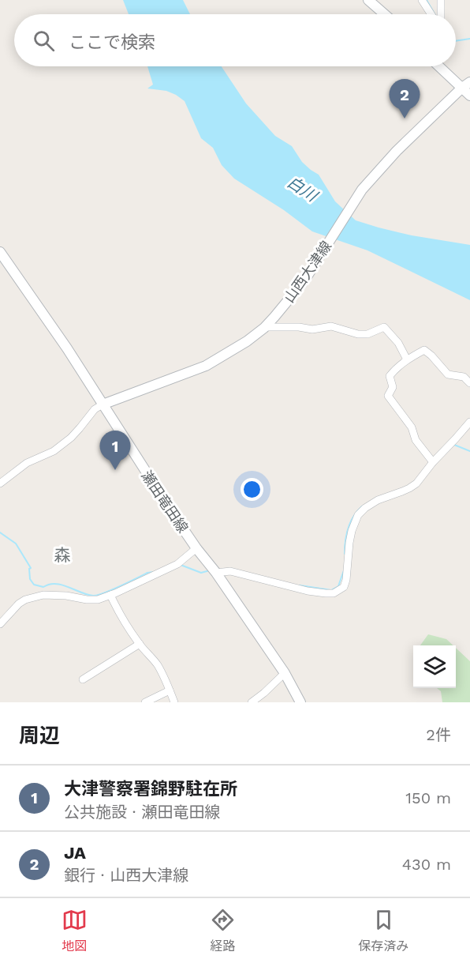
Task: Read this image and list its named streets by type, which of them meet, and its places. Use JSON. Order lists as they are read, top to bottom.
{
  "streets": {
    "main road": ["山西大津線", "瀬田竜田線"]
  },
  "crossings": [
    ["山西大津線", "瀬田竜田線"]
  ],
  "districts": ["森"],
  "water": ["白川"],
  "page": {
    "search": "ここで検索",
    "pins": ["2", "1"],
    "heading": ["周辺", "2件"],
    "list": [
      {
        "mark": "1",
        "name": "大津警察署錦野駐在所",
        "note": "公共施設 · 瀬田竜田線",
        "value": "150 m"
      },
      {
        "mark": "2",
        "name": "JA",
        "note": "銀行 · 山西大津線",
        "value": "430 m"
      }
    ],
    "nav": ["地図", "経路", "保存済み"]
  }
}
